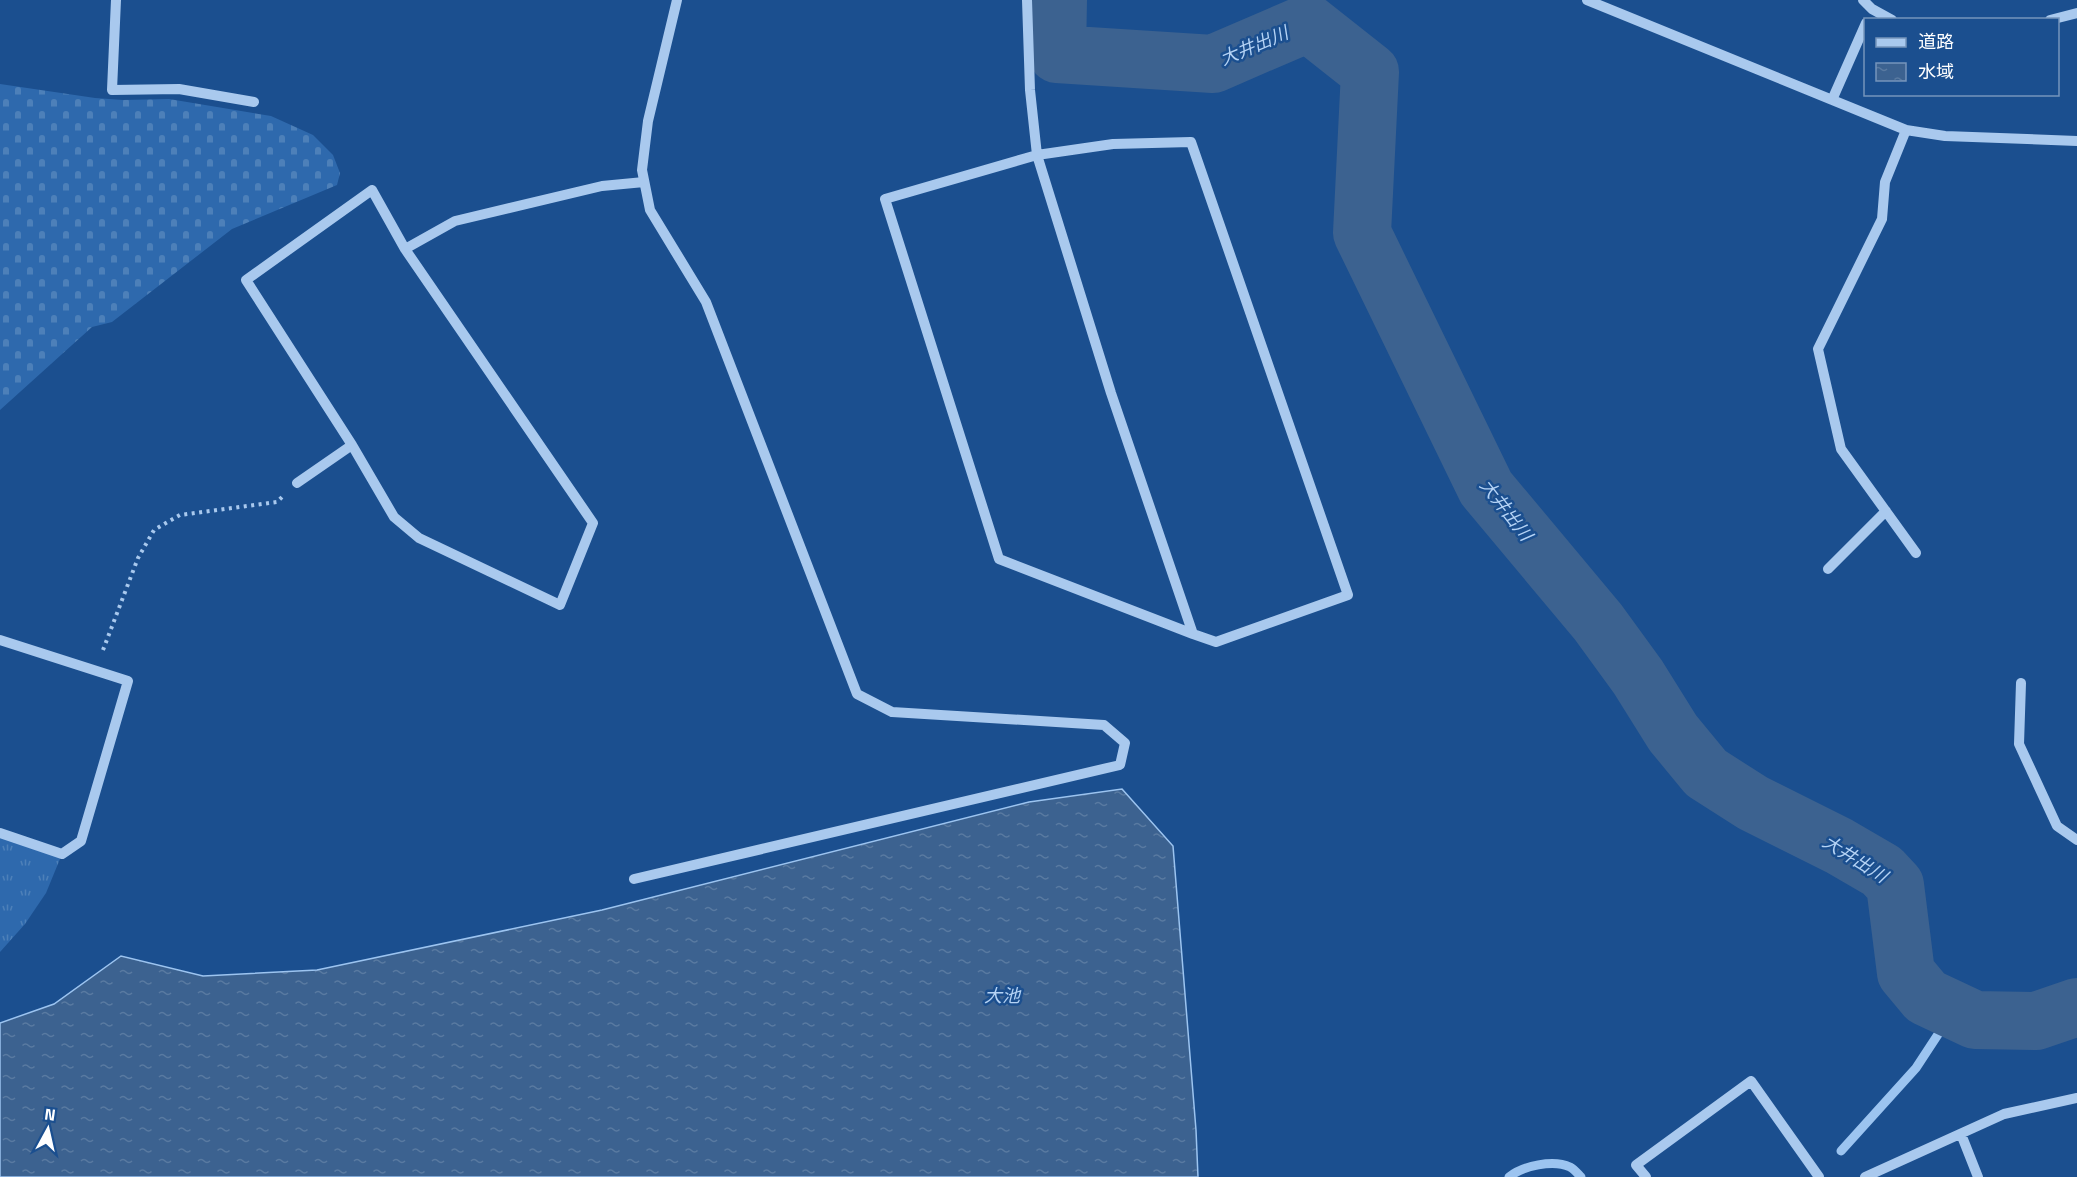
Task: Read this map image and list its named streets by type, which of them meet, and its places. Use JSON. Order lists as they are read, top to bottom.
{
  "water": ["大井出川", "大池"],
  "legend": ["道路", "水域"],
  "north": "top"
}
